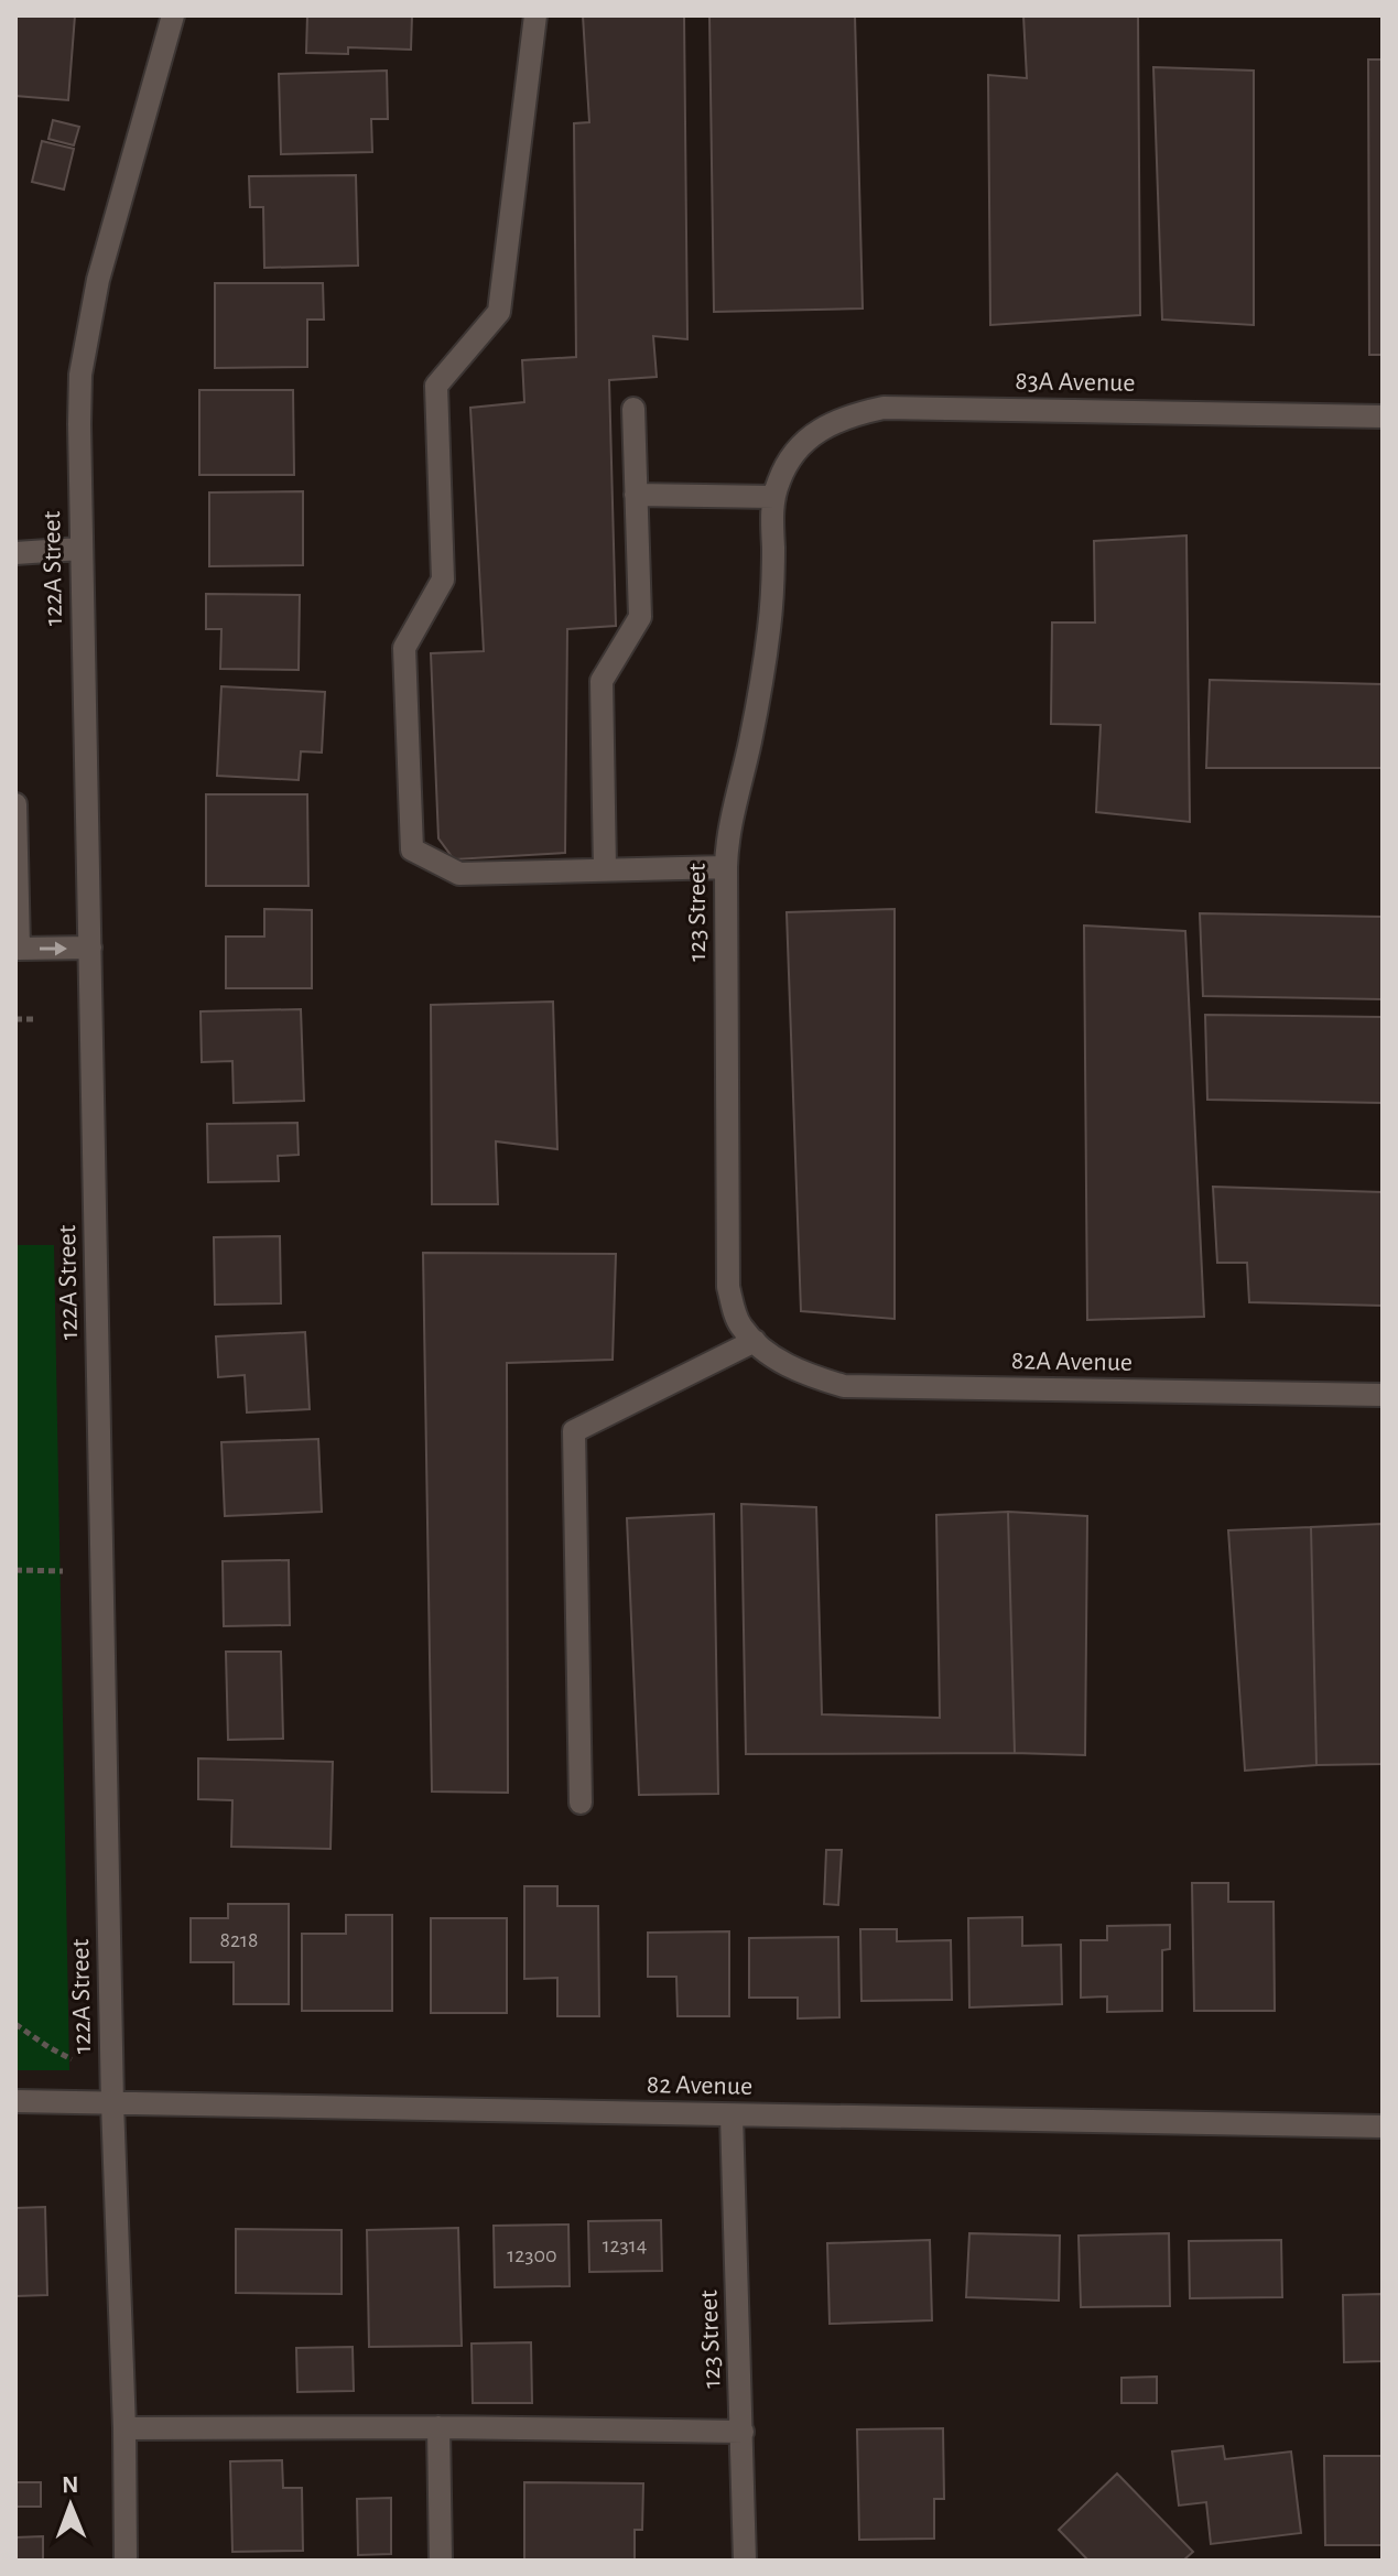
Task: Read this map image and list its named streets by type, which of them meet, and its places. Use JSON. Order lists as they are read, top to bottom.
{
  "streets": {
    "street": [
      "83A Avenue",
      "122A Street",
      "123 Street",
      "82A Avenue",
      "82 Avenue"
    ]
  },
  "crossings": [
    ["83A Avenue", "123 Street"],
    ["122A Street", "82 Avenue"],
    ["123 Street", "82A Avenue"],
    ["123 Street", "82 Avenue"]
  ],
  "house_numbers": ["8218", "12314", "12300"],
  "north": "top"
}
